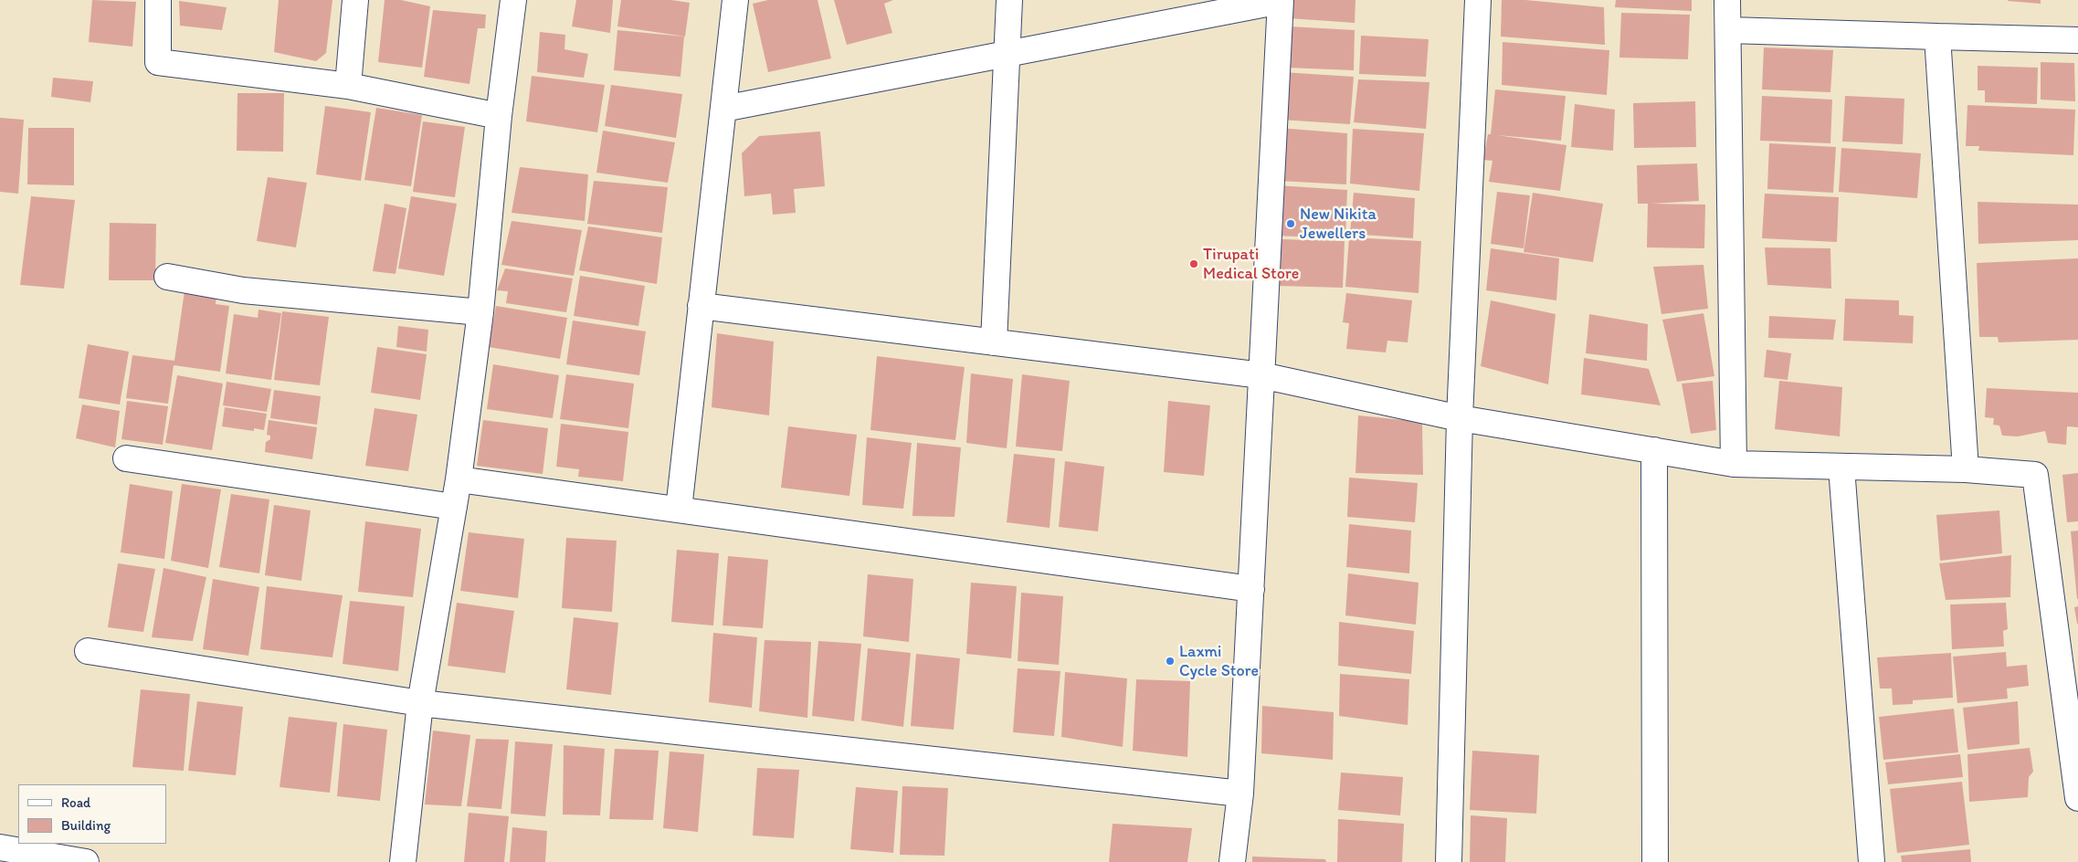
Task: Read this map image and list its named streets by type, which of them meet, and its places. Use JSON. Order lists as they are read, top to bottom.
{
  "places": ["New Nikita Jewellers", "Tirupati Medical Store", "Laxmi Cycle Store"],
  "legend": ["Road", "Building"]
}
